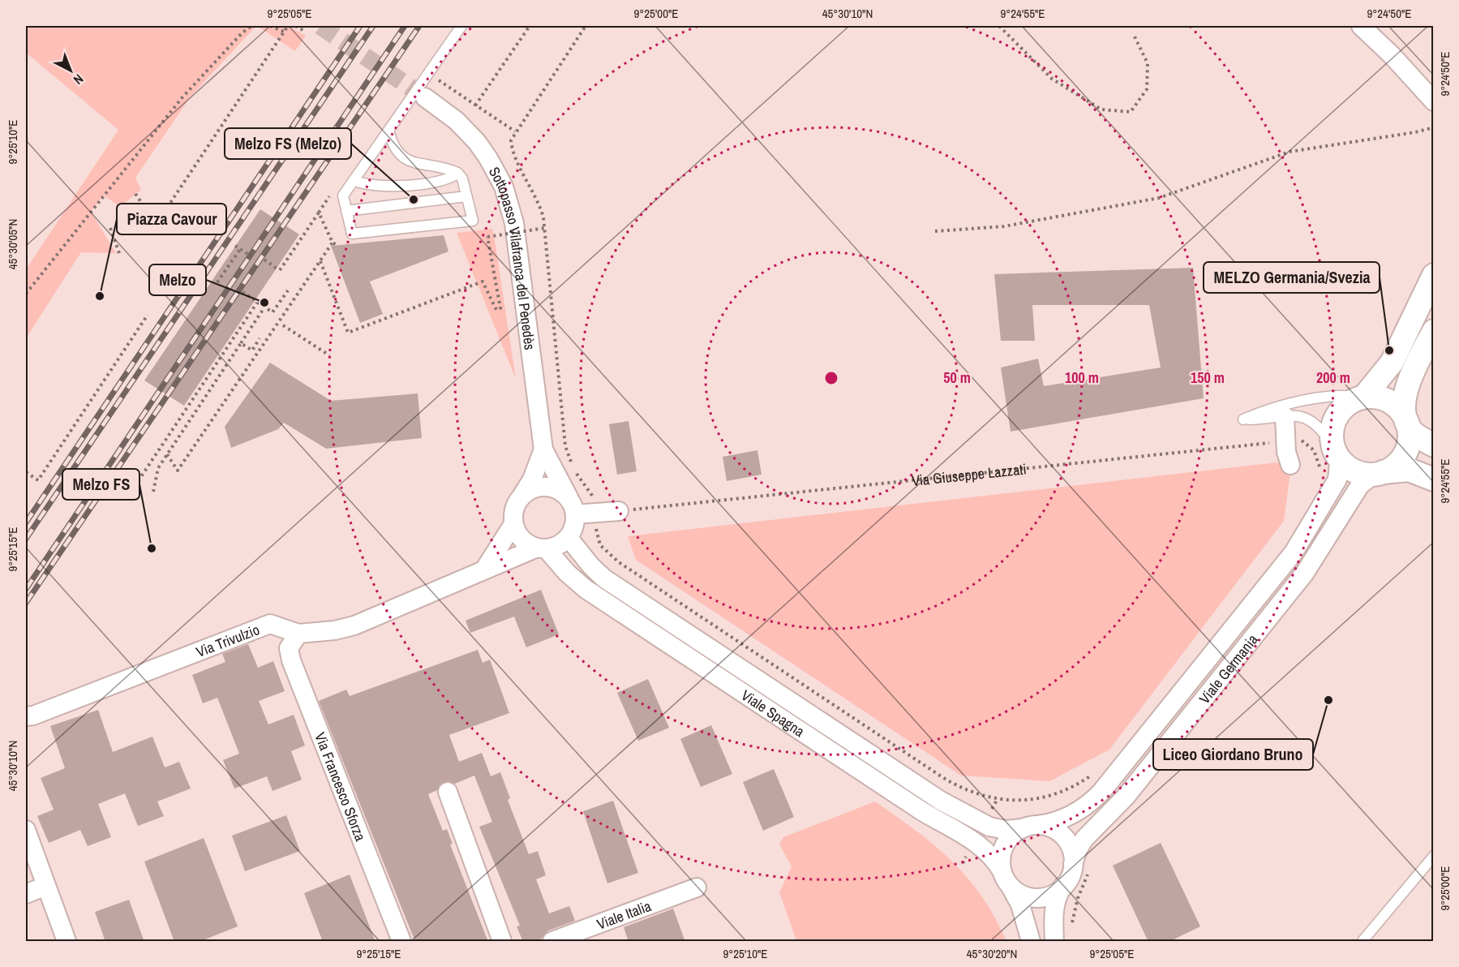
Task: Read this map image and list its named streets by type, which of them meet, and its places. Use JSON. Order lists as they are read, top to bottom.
{
  "streets": {
    "street": [
      "Sottopasso Vilafranca del Penedès",
      "Via Trivulzio",
      "Viale Germania",
      "Viale Spagna",
      "Via Francesco Sforza",
      "Viale Italia"
    ],
    "path": ["Via Giuseppe Lazzati"]
  },
  "crossings": [
    ["Sottopasso Vilafranca del Penedès", "Via Trivulzio"],
    ["Sottopasso Vilafranca del Penedès", "Viale Spagna"],
    ["Via Trivulzio", "Viale Spagna"],
    ["Via Trivulzio", "Via Francesco Sforza"],
    ["Viale Germania", "Viale Spagna"]
  ],
  "places": [
    "Melzo FS (Melzo)",
    "Piazza Cavour",
    "Melzo",
    "MELZO Germania/Svezia",
    "Melzo FS",
    "Liceo Giordano Bruno"
  ],
  "north": "bottom right",
  "coordinates": [
    "9°25'05\"E",
    "9°25'00\"E",
    "45°30'10\"N",
    "9°24'55\"E",
    "9°24'50\"E",
    "9°25'10\"E",
    "45°30'05\"N",
    "9°25'15\"E",
    "45°30'20\"N"
  ],
  "rings": [
    "50 m",
    "100 m",
    "150 m",
    "200 m"
  ]
}
